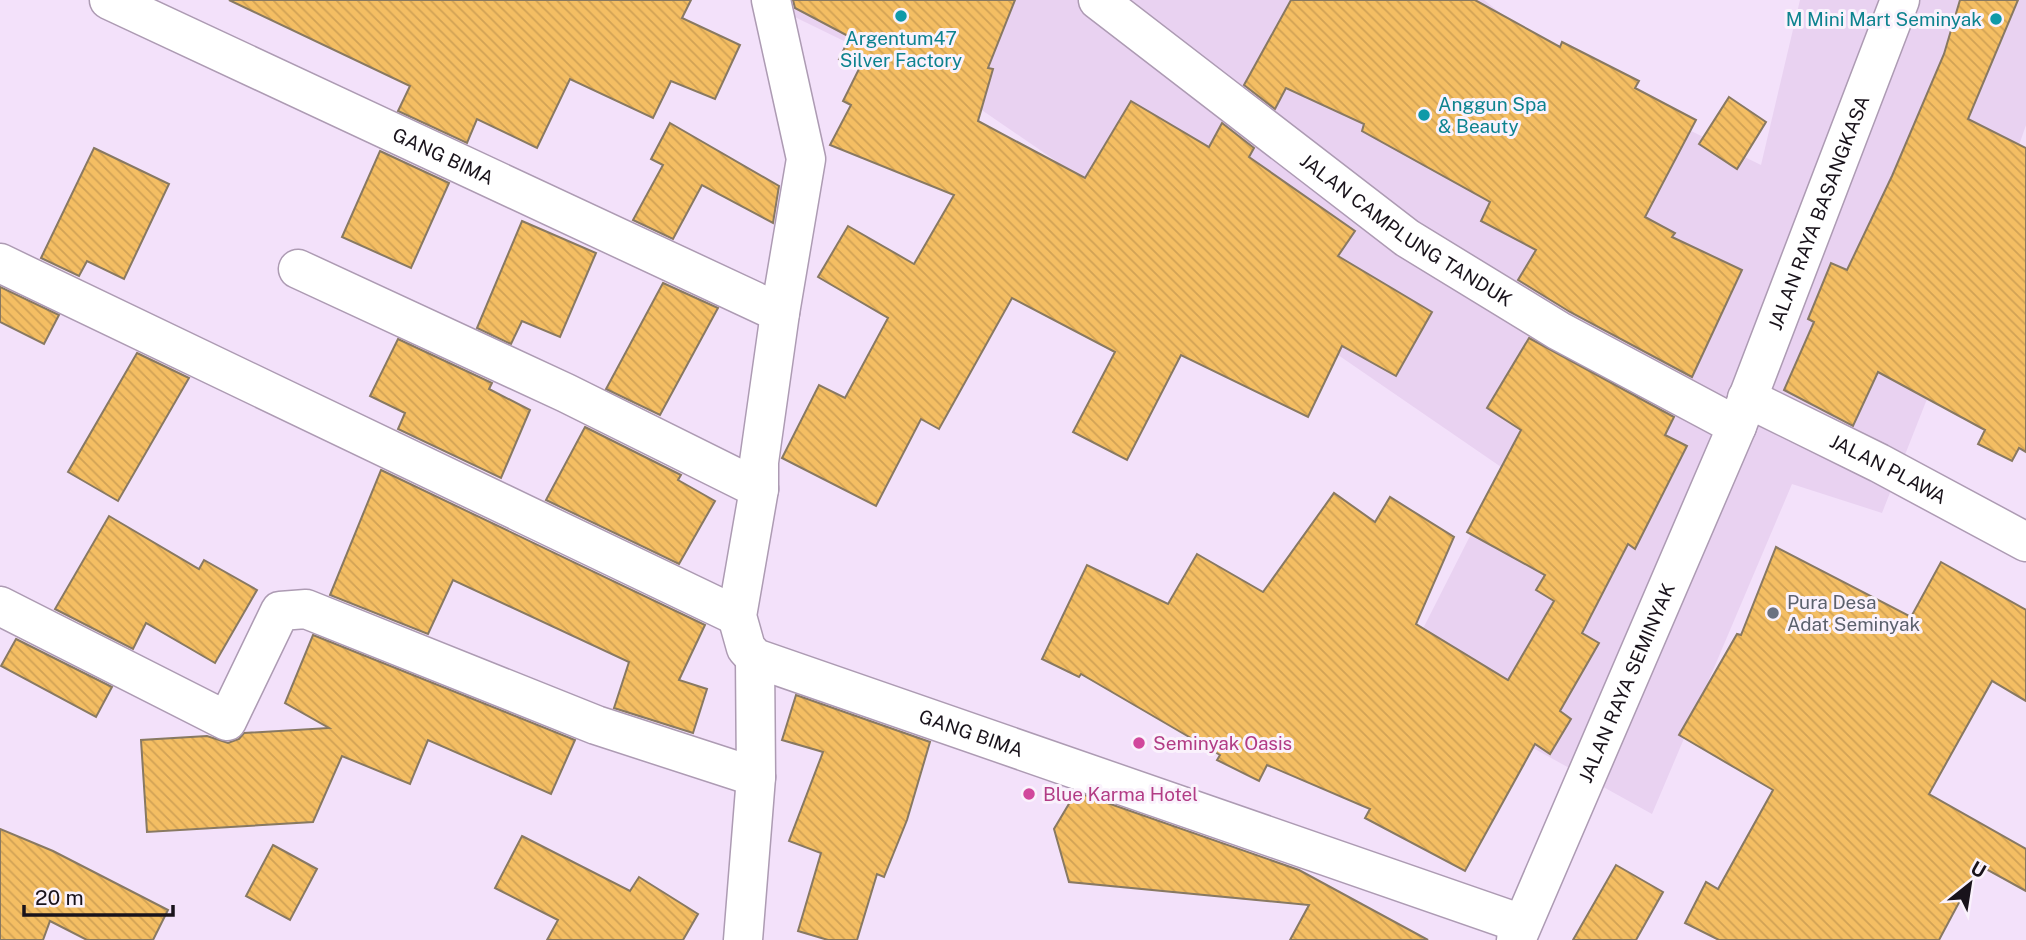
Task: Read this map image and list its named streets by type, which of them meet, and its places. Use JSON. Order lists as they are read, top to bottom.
{
  "streets": {
    "street": [
      "GANG BIMA",
      "JALAN RAYA BASANGKASA",
      "JALAN CAMPLUNG TANDUK",
      "JALAN PLAWA",
      "JALAN RAYA SEMINYAK"
    ]
  },
  "crossings": [
    ["GANG BIMA", "JALAN RAYA SEMINYAK"],
    ["JALAN RAYA BASANGKASA", "JALAN CAMPLUNG TANDUK"],
    ["JALAN RAYA BASANGKASA", "JALAN PLAWA"],
    ["JALAN RAYA BASANGKASA", "JALAN RAYA SEMINYAK"],
    ["JALAN CAMPLUNG TANDUK", "JALAN PLAWA"],
    ["JALAN CAMPLUNG TANDUK", "JALAN RAYA SEMINYAK"],
    ["JALAN PLAWA", "JALAN RAYA SEMINYAK"]
  ],
  "places": [
    "Argentum47 Silver Factory",
    "M Mini Mart Seminyak",
    "Anggun Spa & Beauty",
    "Pura Desa Adat Seminyak",
    "Seminyak Oasis",
    "Blue Karma Hotel"
  ],
  "scale_bar": "20 m",
  "north": "top right"
}
